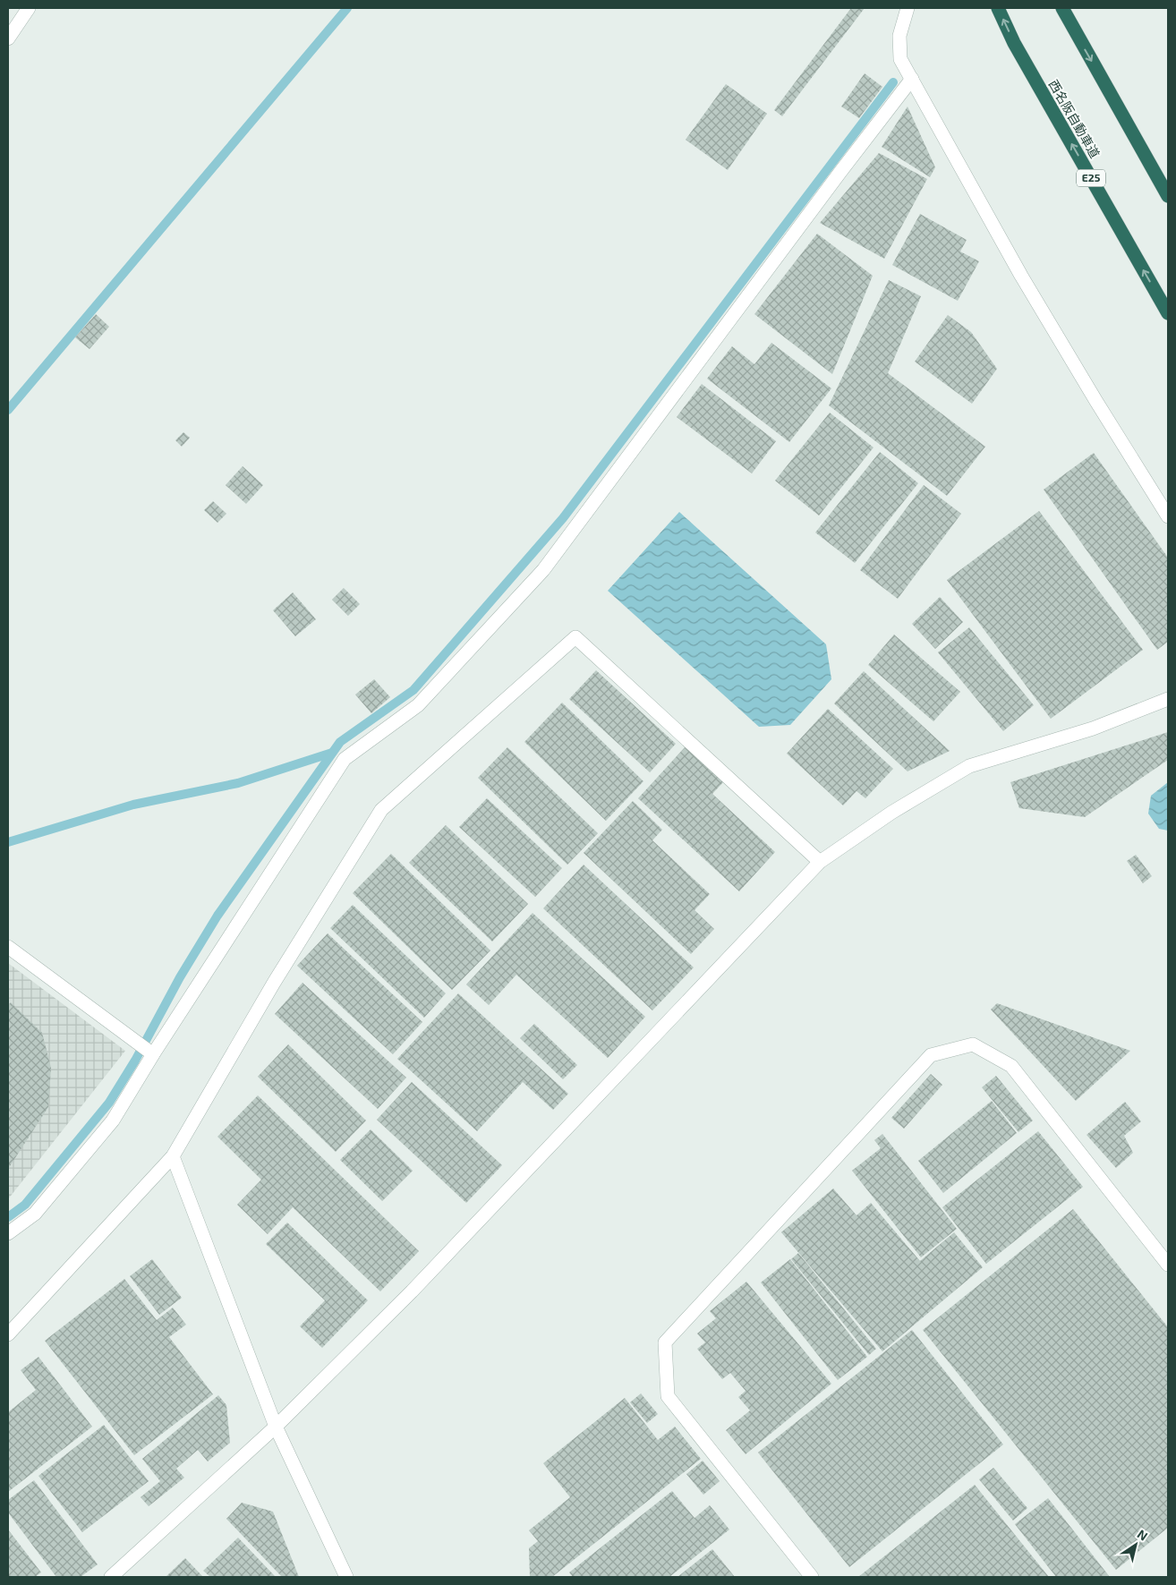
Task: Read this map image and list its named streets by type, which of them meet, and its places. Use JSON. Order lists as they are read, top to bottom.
{
  "streets": {
    "highway": ["西名阪自動車道", "E25"]
  },
  "north": "top right"
}
